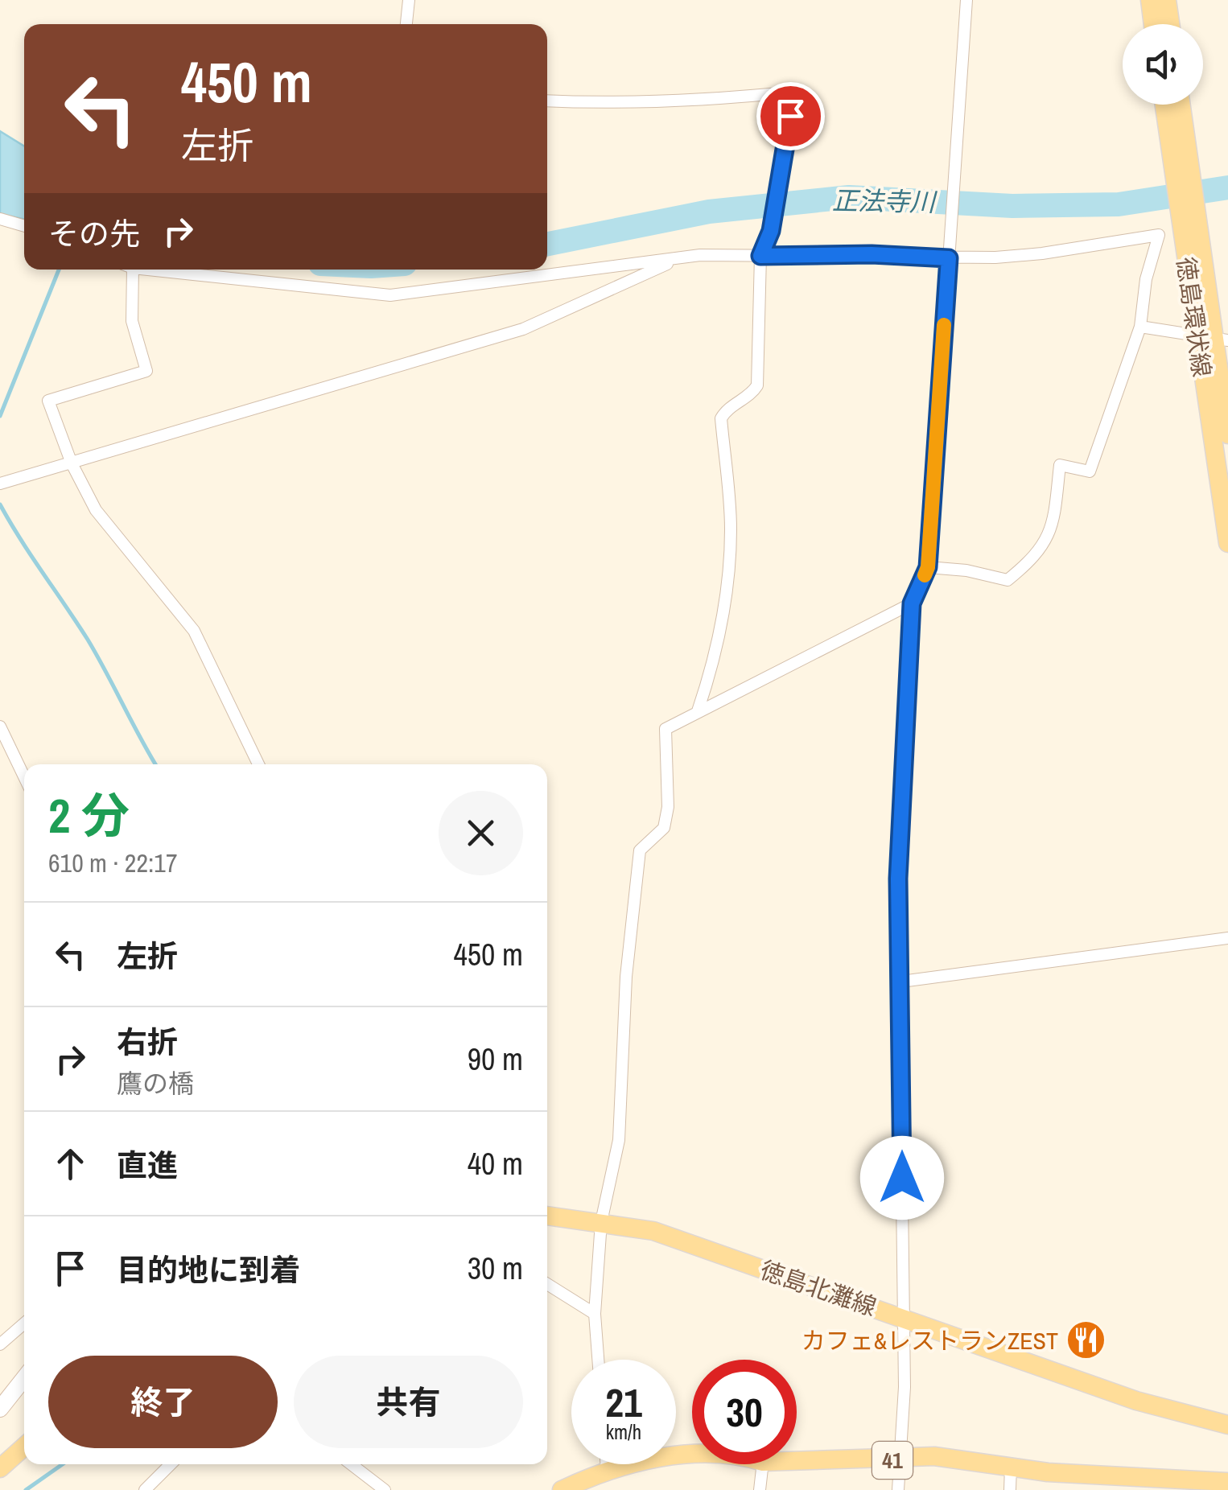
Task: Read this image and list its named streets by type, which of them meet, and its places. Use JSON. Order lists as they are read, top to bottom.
{
  "streets": {
    "main road": ["徳島環状線", "徳島北灘線", "41"]
  },
  "water": ["正法寺川"],
  "places": {
    "restaurant": ["カフェ&レストランZEST"]
  },
  "page": {
    "turn": ["450 m", "左折"],
    "then": "その先",
    "heading": ["2 分", "610 m · 22:17"],
    "list": [
      {
        "name": "左折",
        "value": "450 m"
      },
      {
        "name": "右折",
        "note": "鷹の橋",
        "value": "90 m"
      },
      {
        "name": "直進",
        "value": "40 m"
      },
      {
        "name": "目的地に到着",
        "value": "30 m"
      }
    ],
    "buttons": ["終了", "共有"],
    "speed": "21 km/h",
    "limit": "30"
  }
}
